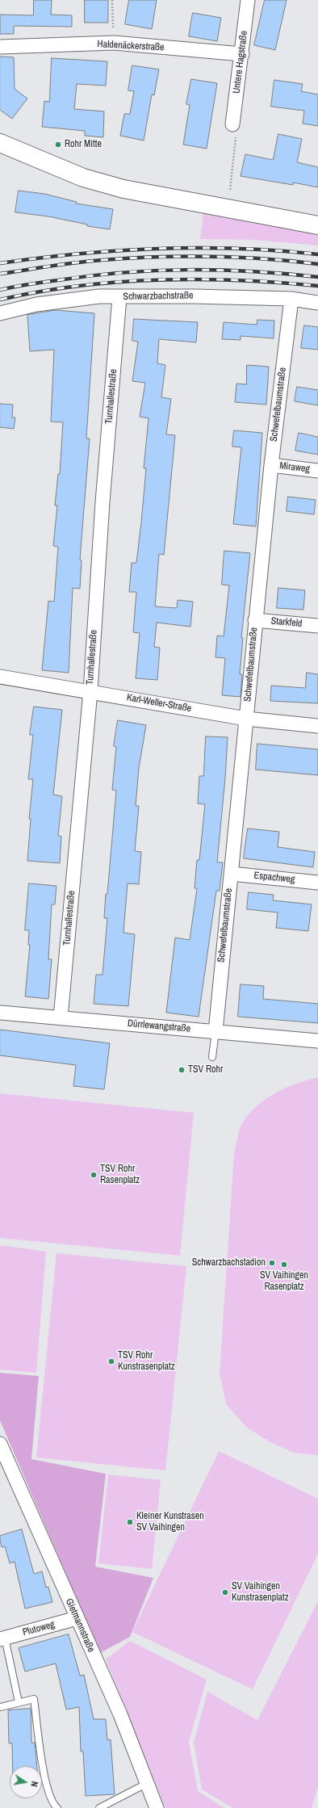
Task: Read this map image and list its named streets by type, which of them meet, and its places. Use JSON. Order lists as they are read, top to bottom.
{
  "streets": {
    "street": [
      "Haldenäckerstraße",
      "Untere Hagstraße",
      "Schwarzbachstraße",
      "Turnhallestraße",
      "Schwefelbaumstraße",
      "Miraweg",
      "Starkfeld",
      "Karl-Weller-Straße",
      "Espachweg",
      "Dürrlewangstraße",
      "Gietmannstraße",
      "Plutoweg"
    ]
  },
  "crossings": [
    ["Haldenäckerstraße", "Untere Hagstraße"],
    ["Schwarzbachstraße", "Turnhallestraße"],
    ["Schwarzbachstraße", "Schwefelbaumstraße"],
    ["Turnhallestraße", "Karl-Weller-Straße"],
    ["Turnhallestraße", "Dürrlewangstraße"],
    ["Schwefelbaumstraße", "Miraweg"],
    ["Schwefelbaumstraße", "Starkfeld"],
    ["Schwefelbaumstraße", "Karl-Weller-Straße"],
    ["Schwefelbaumstraße", "Espachweg"],
    ["Schwefelbaumstraße", "Dürrlewangstraße"],
    ["Gietmannstraße", "Plutoweg"]
  ],
  "places": [
    "Rohr Mitte",
    "TSV Rohr",
    "TSV Rohr Rasenplatz",
    "Schwarzbachstadion",
    "SV Vaihingen Rasenplatz",
    "TSV Rohr Kunstrasenplatz",
    "Kleiner Kunstrasen SV Vaihingen",
    "SV Vaihingen Kunstrasenplatz"
  ],
  "north": "right"
}
